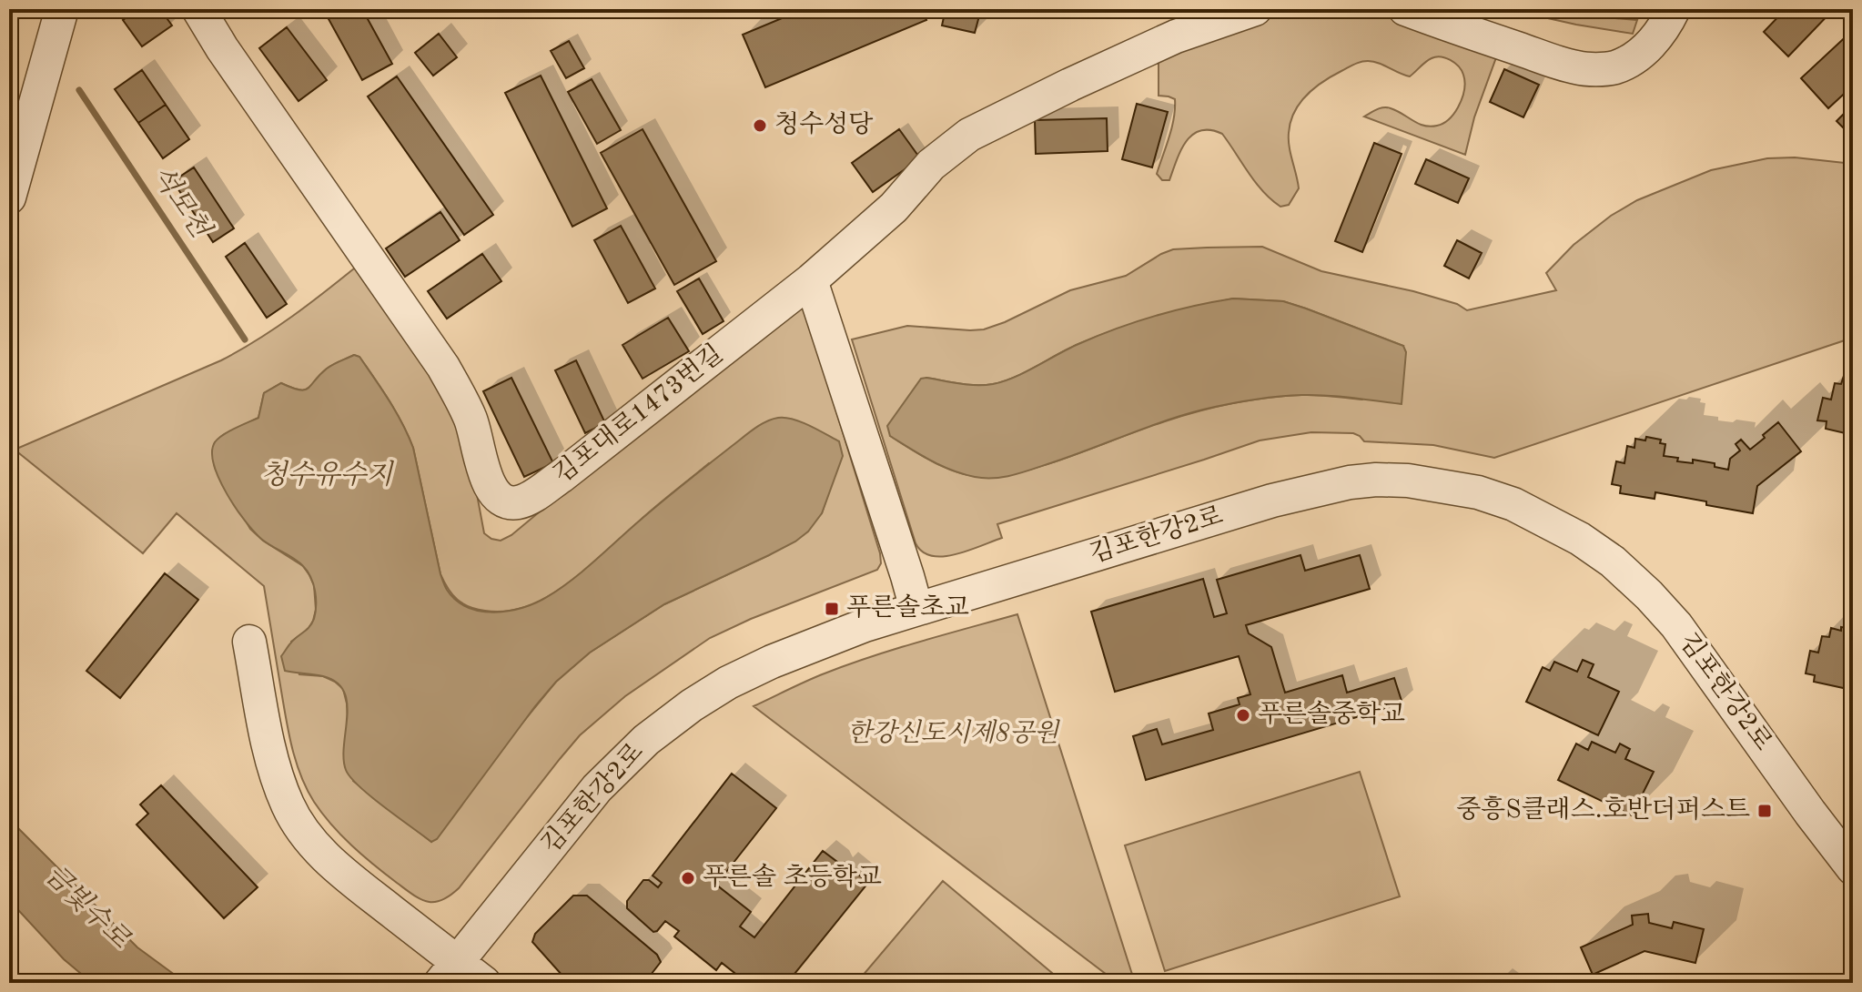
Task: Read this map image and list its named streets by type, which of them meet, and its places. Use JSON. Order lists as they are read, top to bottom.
{
  "streets": {
    "street": ["김포대로1473번길", "김포한강2로"]
  },
  "water": ["석모천", "청수유수지", "금빛수로"],
  "parks": ["한강신도시제8공원"],
  "places": {
    "other": ["청수성당", "푸른솔중학교", "푸른솔 초등학교"],
    "transit": ["푸른솔초교", "중흥S클래스.호반더퍼스트"]
  }
}
